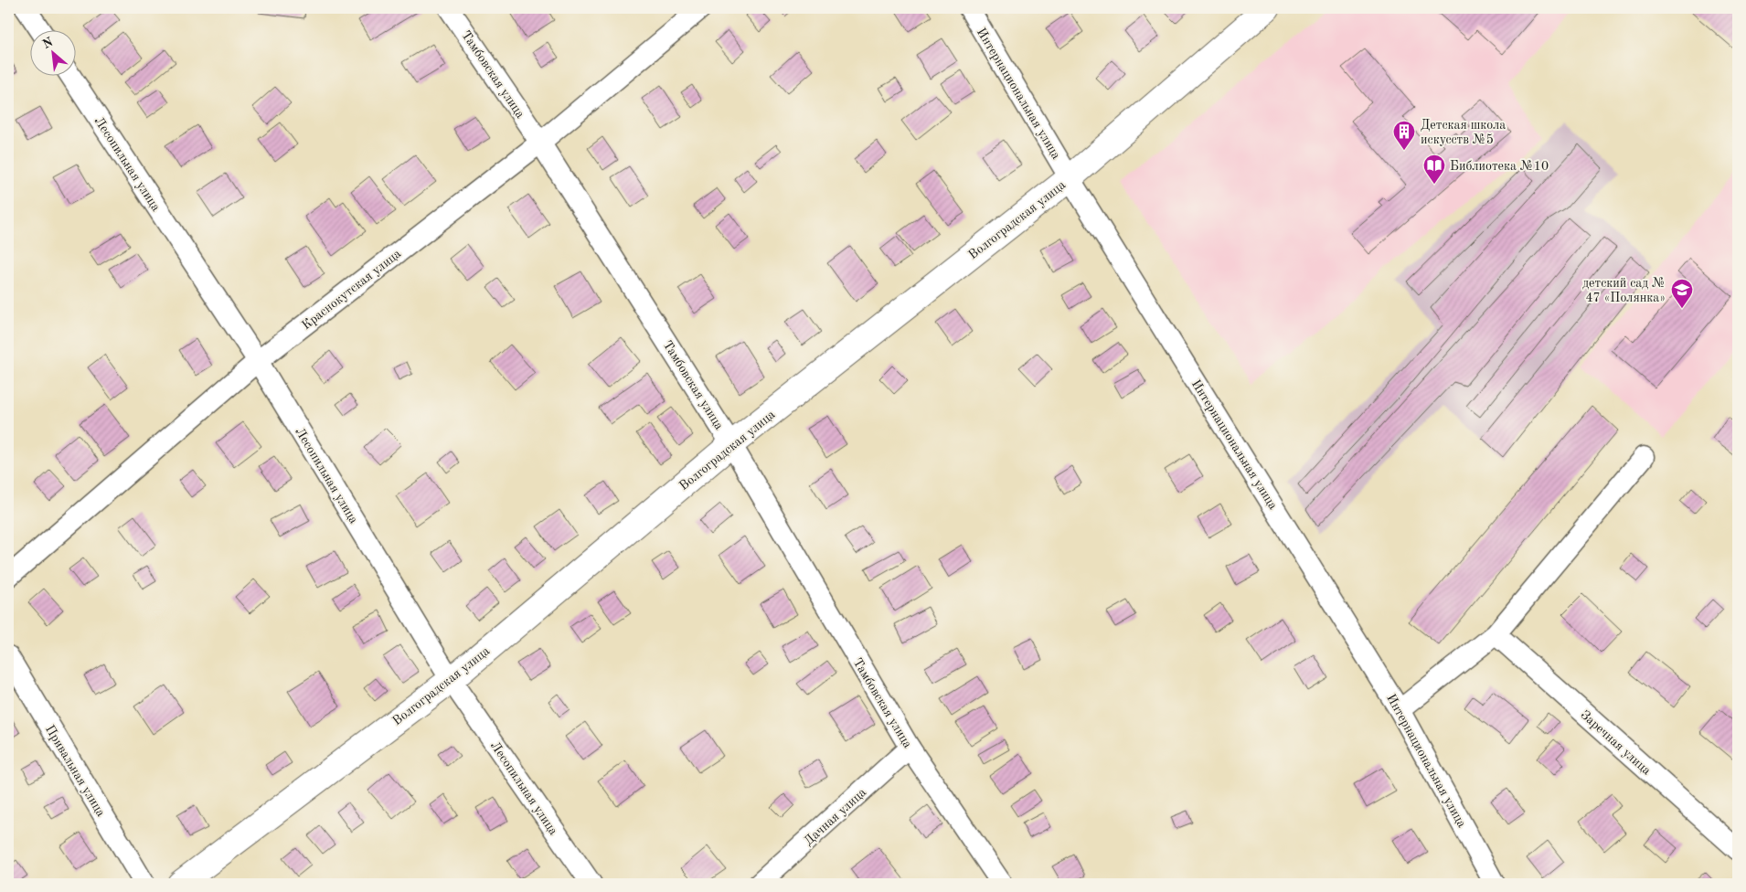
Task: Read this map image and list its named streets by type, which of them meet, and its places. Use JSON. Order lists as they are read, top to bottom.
{
  "streets": {
    "street": [
      "Тамбовская улица",
      "Интернациональная улица",
      "Лесопильная улица",
      "Волгоградская улица",
      "Краснокутская улица",
      "Заречная улица",
      "Привальная улица",
      "Дачная улица"
    ]
  },
  "crossings": [
    ["Тамбовская улица", "Волгоградская улица"],
    ["Тамбовская улица", "Краснокутская улица"],
    ["Тамбовская улица", "Дачная улица"],
    ["Интернациональная улица", "Волгоградская улица"],
    ["Лесопильная улица", "Волгоградская улица"],
    ["Лесопильная улица", "Краснокутская улица"]
  ],
  "places": {
    "building": ["Детская школа искусств №5"],
    "library": ["Библиотека №10"],
    "school or university": ["детский сад № 47 «Полянка»"]
  },
  "north": "top left"
}
